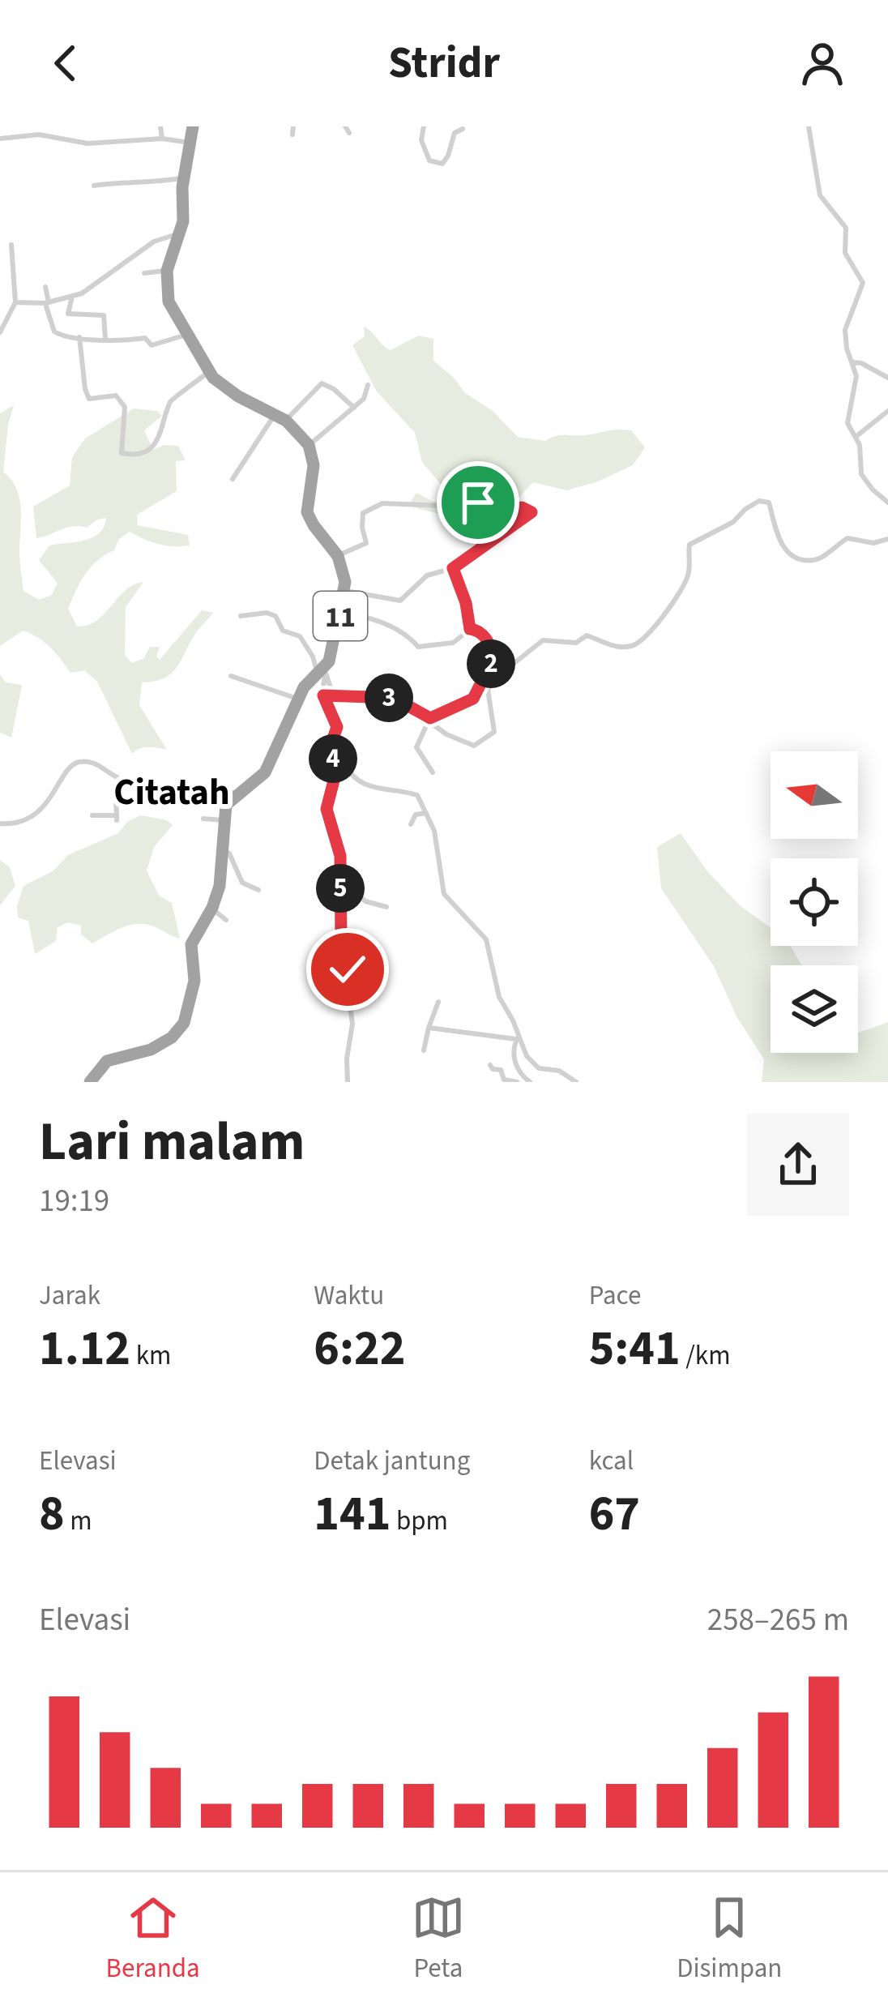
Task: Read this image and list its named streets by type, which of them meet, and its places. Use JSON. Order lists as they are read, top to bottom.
{
  "streets": {
    "highway": ["11"]
  },
  "districts": ["Citatah"],
  "north": "left",
  "page": {
    "header": "Stridr",
    "pins": [
      "2",
      "3",
      "4",
      "5"
    ],
    "heading": ["Lari malam", "19:19"],
    "stats": [
      ["Jarak", "1.12 km"],
      ["Waktu", "6:22"],
      ["Pace", "5:41 /km"],
      ["Elevasi", "8 m"],
      ["Detak jantung", "141 bpm"],
      ["kcal", "67"]
    ],
    "chart": ["Elevasi", "258–265 m"],
    "tabs": ["Beranda", "Peta", "Disimpan"]
  }
}
